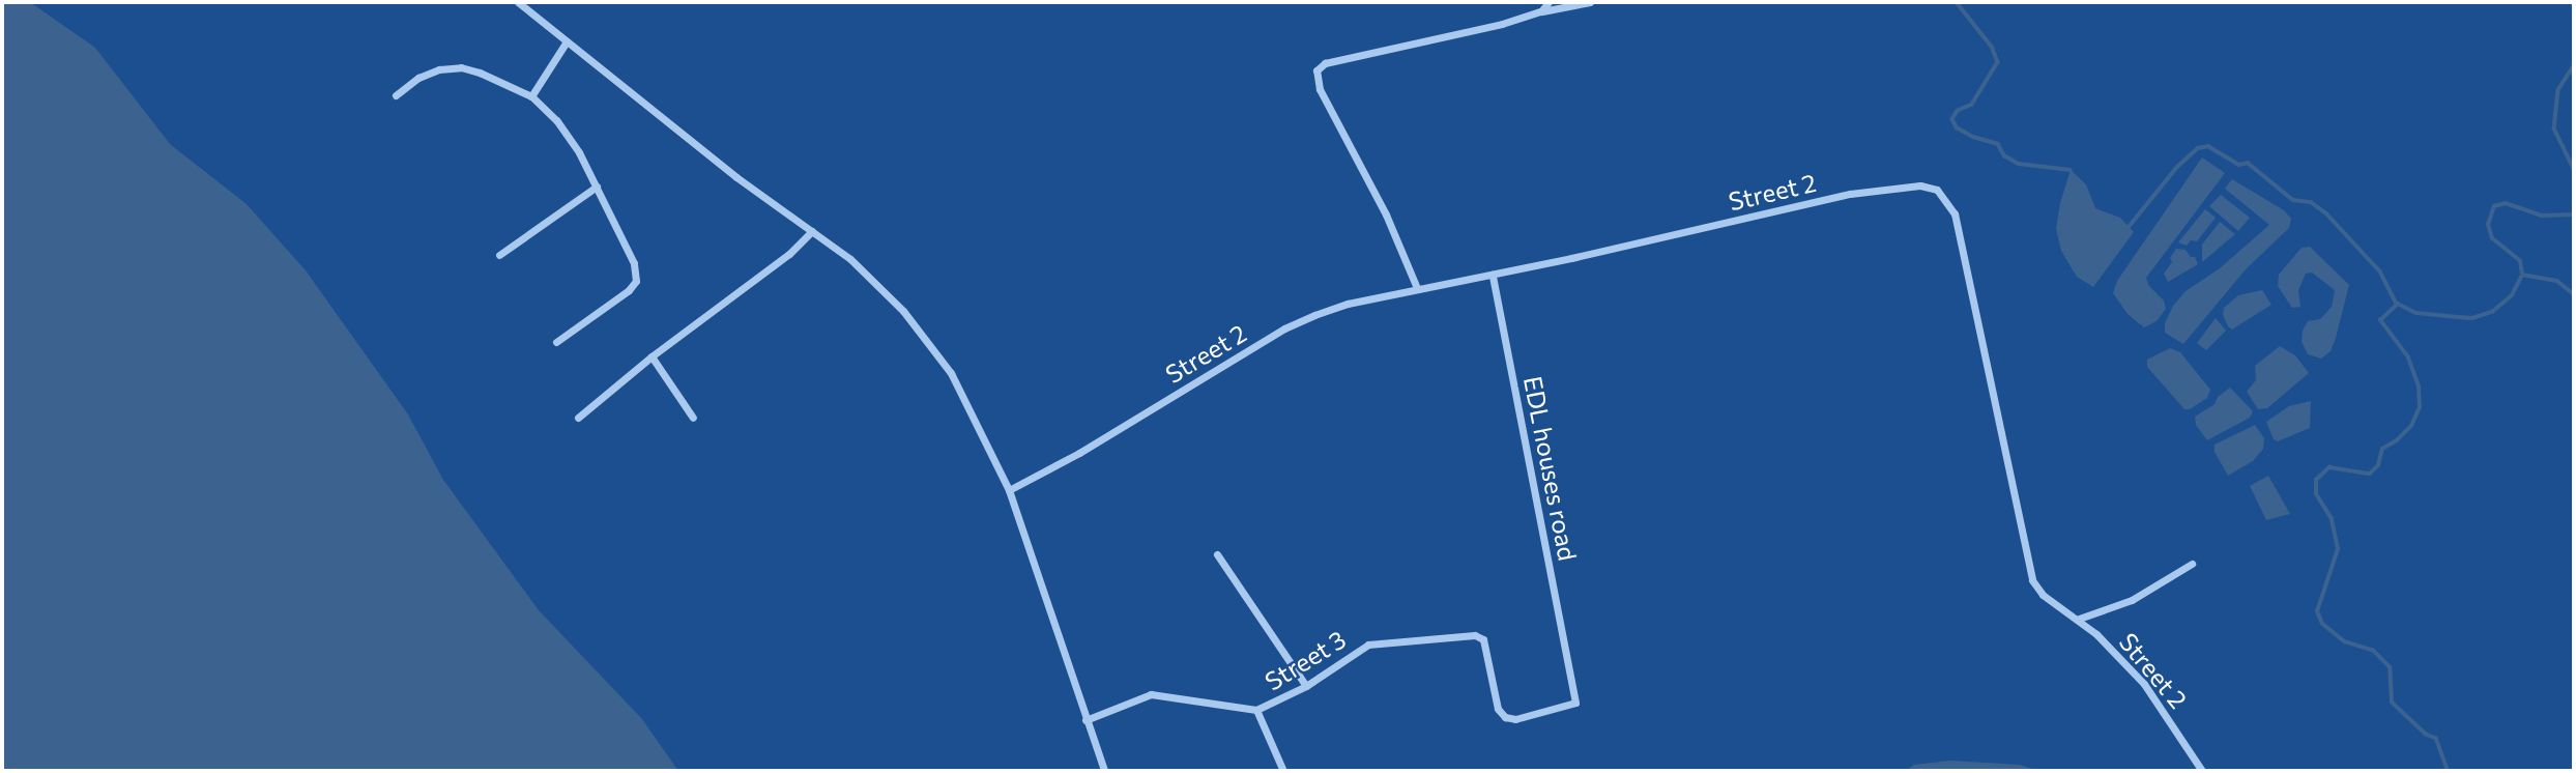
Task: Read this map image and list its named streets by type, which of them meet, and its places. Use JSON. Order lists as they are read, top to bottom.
{
  "streets": {
    "street": ["Street 2", "EDL houses road", "Street 3"]
  },
  "crossings": [
    ["Street 2", "EDL houses road"],
    ["EDL houses road", "Street 3"]
  ]
}
